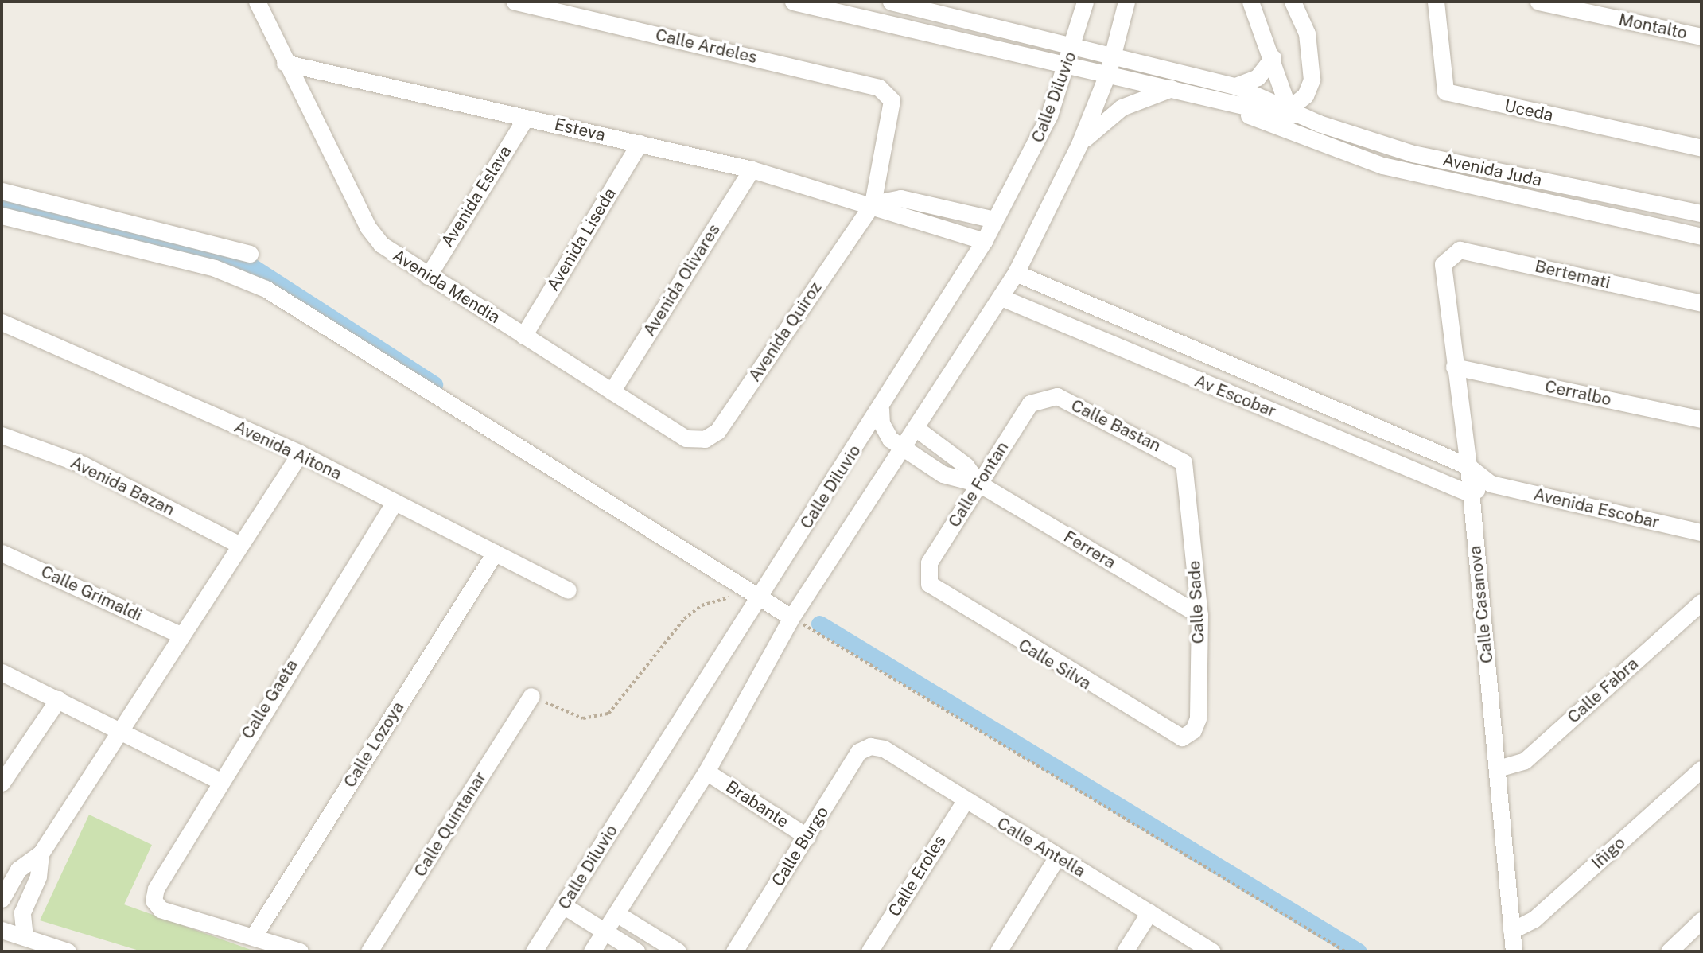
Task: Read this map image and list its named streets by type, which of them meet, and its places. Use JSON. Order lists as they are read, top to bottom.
{
  "streets": {
    "street": [
      "Montalto",
      "Calle Ardeles",
      "Calle Diluvio",
      "Uceda",
      "Esteva",
      "Avenida Juda",
      "Avenida Eslava",
      "Avenida Liseda",
      "Bertemati",
      "Avenida Olivares",
      "Avenida Mendia",
      "Avenida Quiroz",
      "Cerralbo",
      "Av Escobar",
      "Calle Bastan",
      "Avenida Aitona",
      "Calle Fontan",
      "Avenida Bazan",
      "Avenida Escobar",
      "Ferrera",
      "Calle Grimaldi",
      "Calle Sade",
      "Calle Casanova",
      "Calle Silva",
      "Calle Fabra",
      "Calle Gaeta",
      "Calle Lozoya",
      "Brabante",
      "Calle Quintanar",
      "Calle Burgo",
      "Calle Antella",
      "Iñigo",
      "Calle Eroles"
    ]
  },
  "crossings": [
    ["Calle Ardeles", "Esteva"],
    ["Calle Ardeles", "Avenida Quiroz"],
    ["Calle Diluvio", "Esteva"],
    ["Calle Diluvio", "Avenida Juda"],
    ["Calle Diluvio", "Ferrera"],
    ["Esteva", "Avenida Eslava"],
    ["Esteva", "Avenida Liseda"],
    ["Esteva", "Avenida Olivares"],
    ["Esteva", "Avenida Mendia"],
    ["Esteva", "Avenida Quiroz"],
    ["Avenida Eslava", "Avenida Mendia"],
    ["Avenida Liseda", "Avenida Mendia"],
    ["Bertemati", "Calle Casanova"],
    ["Avenida Olivares", "Avenida Mendia"],
    ["Avenida Mendia", "Avenida Quiroz"],
    ["Cerralbo", "Calle Casanova"],
    ["Av Escobar", "Calle Casanova"],
    ["Calle Bastan", "Calle Fontan"],
    ["Calle Bastan", "Calle Sade"],
    ["Avenida Aitona", "Calle Gaeta"],
    ["Avenida Aitona", "Calle Lozoya"],
    ["Calle Fontan", "Ferrera"],
    ["Calle Fontan", "Calle Silva"],
    ["Ferrera", "Calle Sade"],
    ["Calle Sade", "Calle Silva"],
    ["Calle Casanova", "Calle Fabra"],
    ["Calle Casanova", "Iñigo"],
    ["Calle Gaeta", "Calle Lozoya"],
    ["Brabante", "Calle Burgo"],
    ["Calle Burgo", "Calle Antella"],
    ["Calle Antella", "Calle Eroles"]
  ]
}
